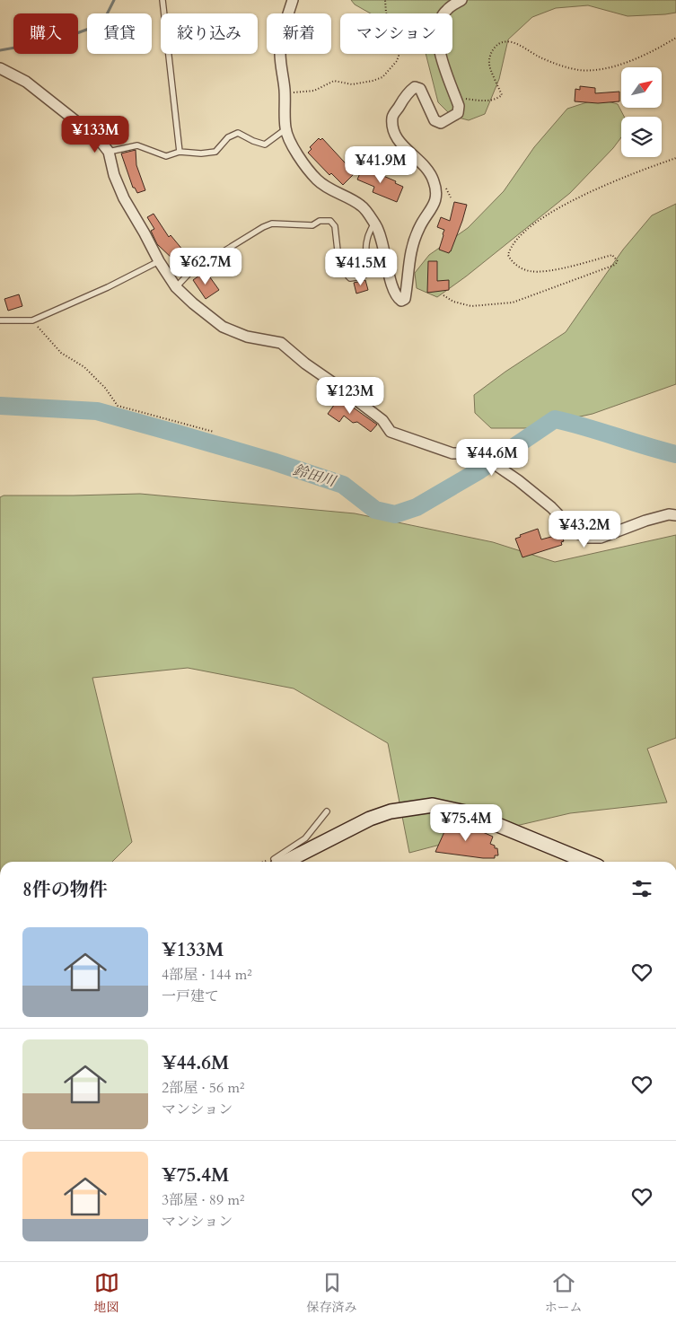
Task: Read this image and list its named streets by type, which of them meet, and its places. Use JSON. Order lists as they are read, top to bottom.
{
  "water": ["鈴田川"],
  "north": "top right",
  "page": {
    "chip": [
      "購入",
      "賃貸",
      "絞り込み",
      "新着",
      "マンション"
    ],
    "price": [
      "¥133M",
      "¥41.9M",
      "¥62.7M",
      "¥41.5M",
      "¥123M",
      "¥44.6M",
      "¥43.2M",
      "¥75.4M"
    ],
    "heading": "8件の物件",
    "list": [
      {
        "name": "¥133M",
        "note": "4部屋 · 144 m² · 一戸建て"
      },
      {
        "name": "¥44.6M",
        "note": "2部屋 · 56 m² · マンション"
      },
      {
        "name": "¥75.4M",
        "note": "3部屋 · 89 m² · マンション"
      }
    ],
    "tabs": ["地図", "保存済み", "ホーム"]
  }
}
